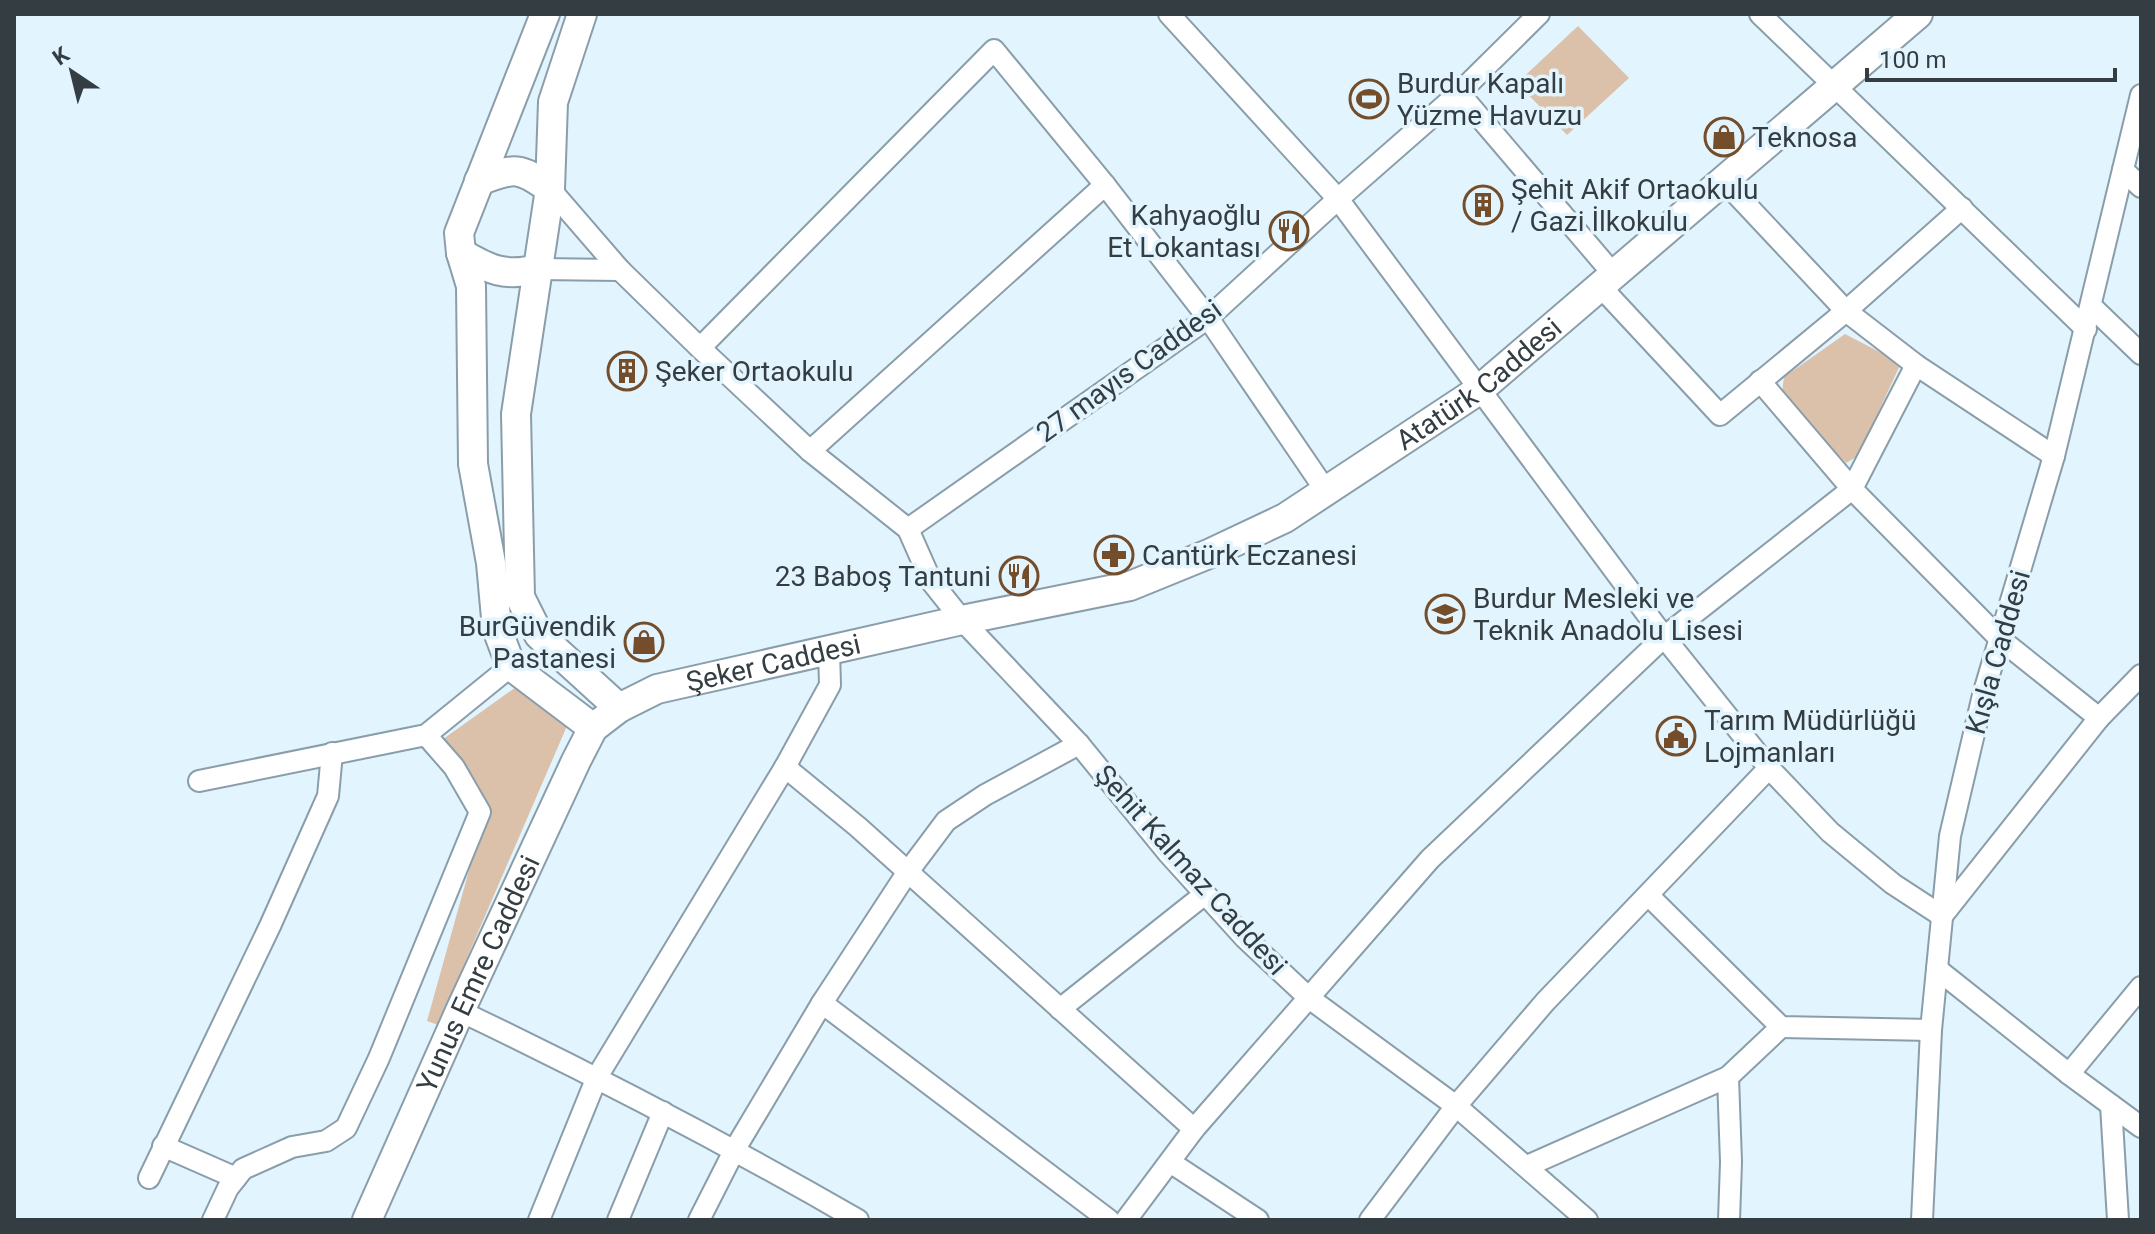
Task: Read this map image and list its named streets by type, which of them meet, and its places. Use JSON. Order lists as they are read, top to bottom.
{
  "streets": {
    "main road": ["Atatürk Caddesi", "Şeker Caddesi", "Yunus Emre Caddesi"],
    "street": ["27 mayıs Caddesi", "Kışla Caddesi", "Şehit Kalmaz Caddesi"]
  },
  "crossings": [
    ["27 mayıs Caddesi", "Şehit Kalmaz Caddesi"],
    ["Atatürk Caddesi", "Şeker Caddesi"],
    ["Atatürk Caddesi", "Şehit Kalmaz Caddesi"],
    ["Şeker Caddesi", "Şehit Kalmaz Caddesi"],
    ["Şeker Caddesi", "Yunus Emre Caddesi"]
  ],
  "places": {
    "sports": ["Burdur Kapalı Yüzme Havuzu"],
    "shop": ["Teknosa", "BurGüvendik Pastanesi"],
    "building": ["Şehit Akif Ortaokulu / Gazi İlkokulu", "Şeker Ortaokulu"],
    "restaurant": ["Kahyaoğlu Et Lokantası", "23 Baboş Tantuni"],
    "pharmacy": ["Cantürk Eczanesi"],
    "school or university": ["Burdur Mesleki ve Teknik Anadolu Lisesi"],
    "public building": ["Tarım Müdürlüğü Lojmanları"]
  },
  "scale_bar": "100 m",
  "north": "top left"
}
